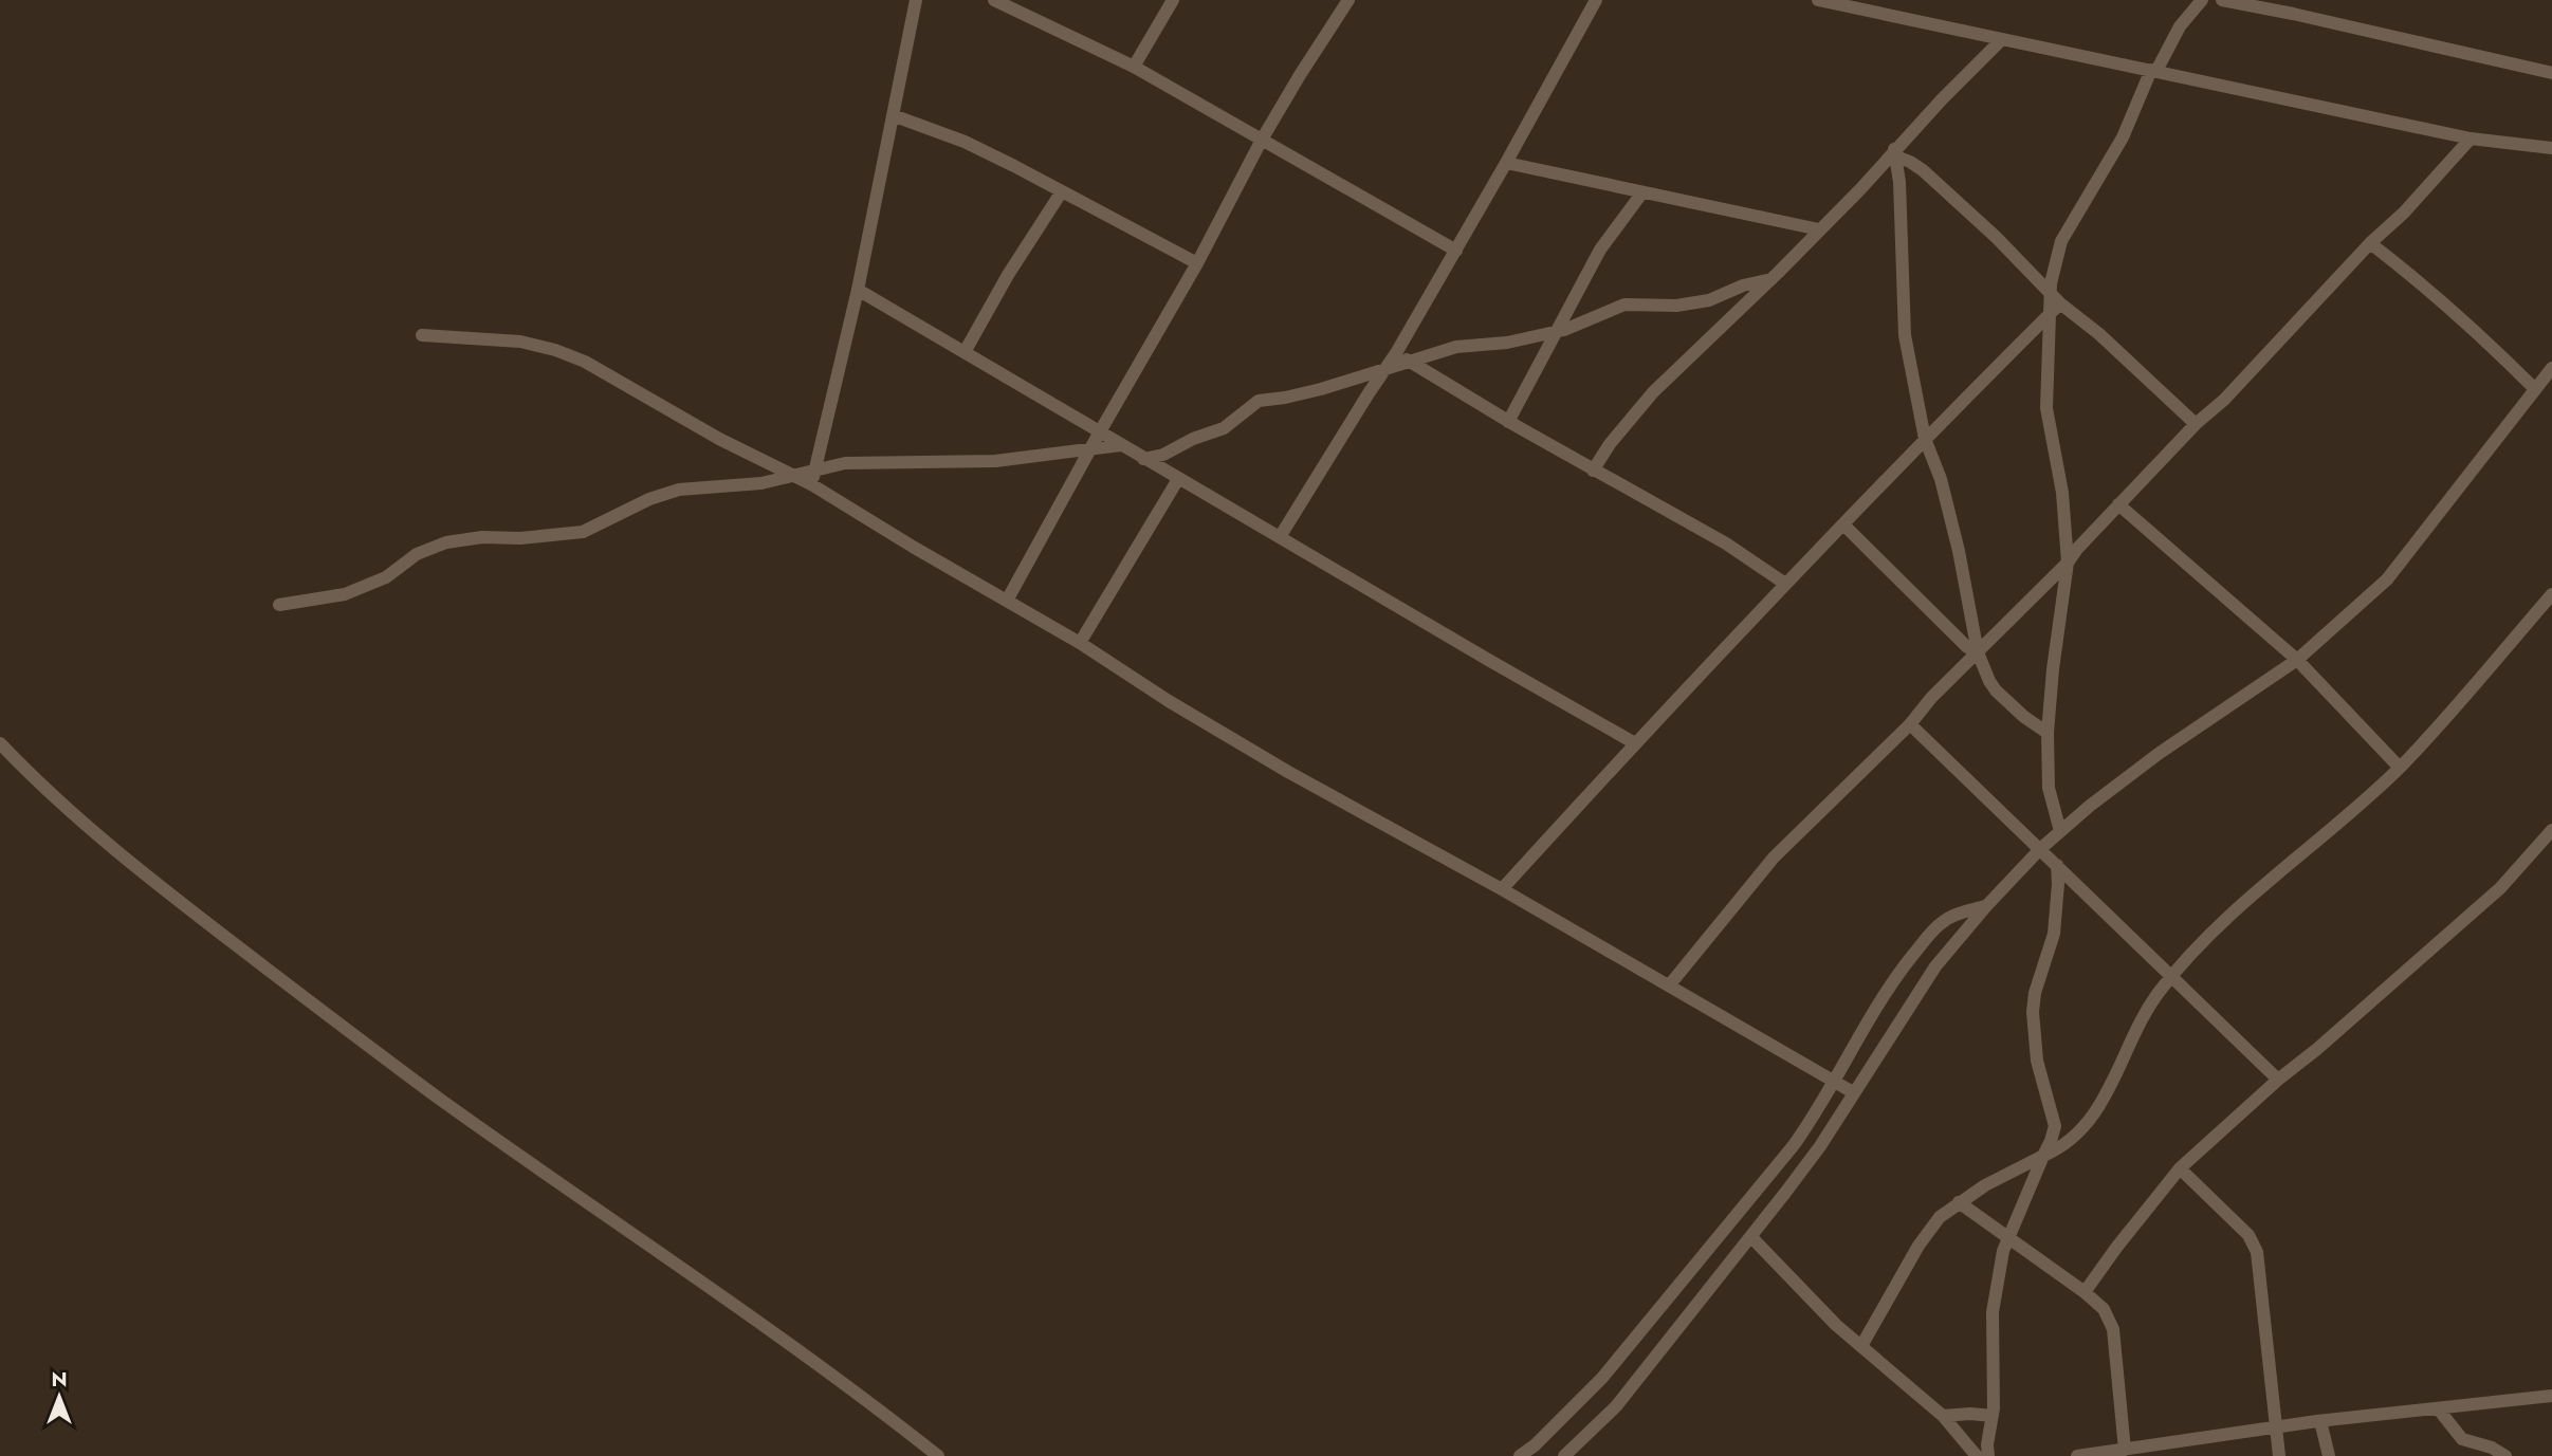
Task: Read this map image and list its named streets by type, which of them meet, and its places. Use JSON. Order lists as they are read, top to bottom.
{
  "north": "top"
}
